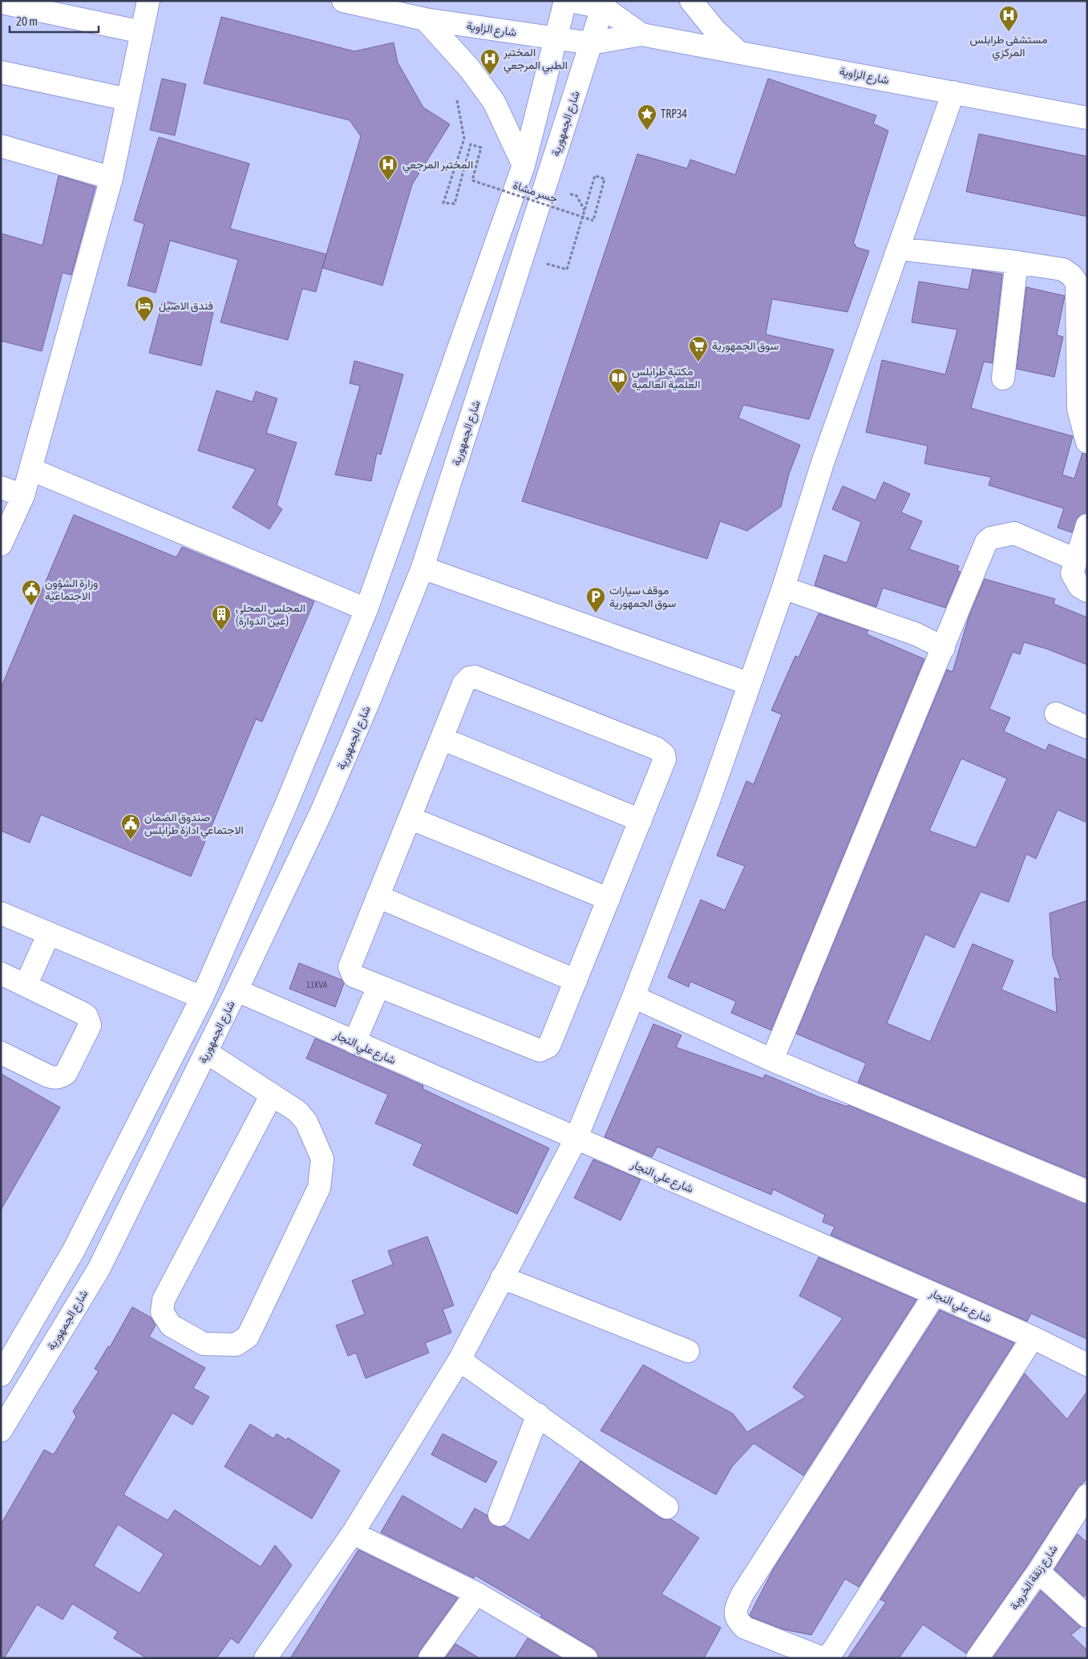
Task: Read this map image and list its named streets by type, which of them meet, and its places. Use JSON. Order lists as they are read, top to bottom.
{
  "streets": {
    "street": [
      "شارع الزاوية",
      "شارع الجمهورية",
      "شارع علي النجار",
      "شارع زنقة الخروبة"
    ],
    "path": ["جسر مشاة"]
  },
  "crossings": [
    ["شارع الزاوية", "شارع الجمهورية"],
    ["شارع الجمهورية", "جسر مشاة"],
    ["شارع الجمهورية", "شارع علي النجار"]
  ],
  "places": {
    "hospital": ["مستشفى طرابلس المركزي", "المختبر الطبي المرجعي", "المختبر المرجعي"],
    "place": ["TRP34"],
    "hotel": ["فندق الاصيل"],
    "supermarket": ["سوق الجمهورية"],
    "library": ["مكتبة طرابلس العلمية العالمية"],
    "public building": ["وزارة الشؤون الاجتماعية", "صندوق الضمان الاجتماعي ادارة طرابلس"],
    "parking": ["موقف سيارات سوق الجمهورية"],
    "building": ["المجلس المحلي (عين الدوارة)"]
  },
  "house_numbers": ["11KVA"],
  "scale_bar": "20 m"
}
